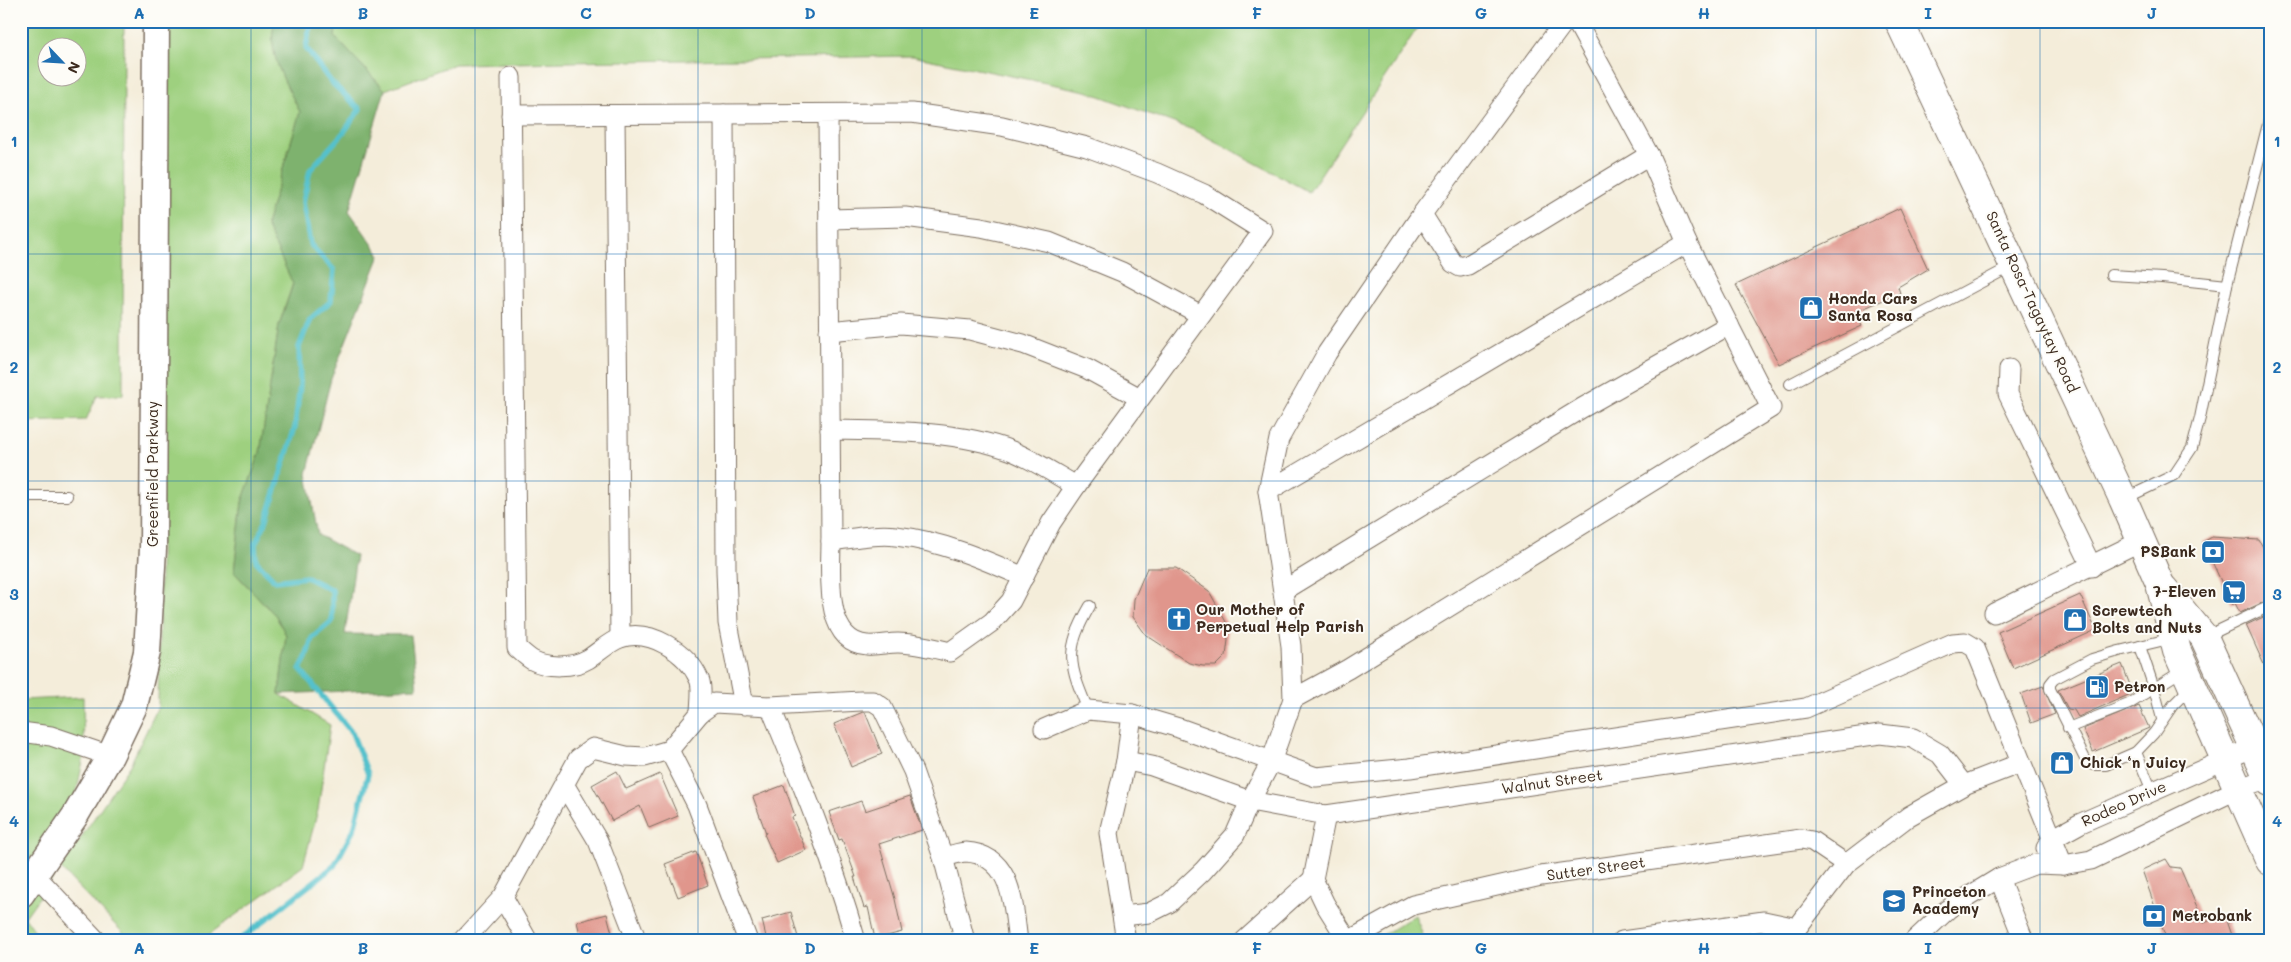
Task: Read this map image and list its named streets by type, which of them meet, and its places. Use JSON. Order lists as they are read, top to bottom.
{
  "streets": {
    "main road": ["Santa Rosa-Tagaytay Road", "Greenfield Parkway"],
    "street": ["Walnut Street", "Rodeo Drive", "Sutter Street"]
  },
  "crossings": [
    ["Santa Rosa-Tagaytay Road", "Rodeo Drive"]
  ],
  "places": {
    "shop": ["Honda Cars Santa Rosa", "Screwtech Bolts and Nuts", "Chick ‘n Juicy"],
    "bank": ["PSBank", "Metrobank"],
    "supermarket": ["7-Eleven"],
    "church": ["Our Mother of Perpetual Help Parish"],
    "fuel station": ["Petron"],
    "school or university": ["Princeton Academy"]
  },
  "north": "bottom right",
  "grid": {
    "columns": [
      "A",
      "B",
      "C",
      "D",
      "E",
      "F",
      "G",
      "H",
      "I",
      "J"
    ],
    "rows": [
      "1",
      "2",
      "3",
      "4"
    ]
  }
}
